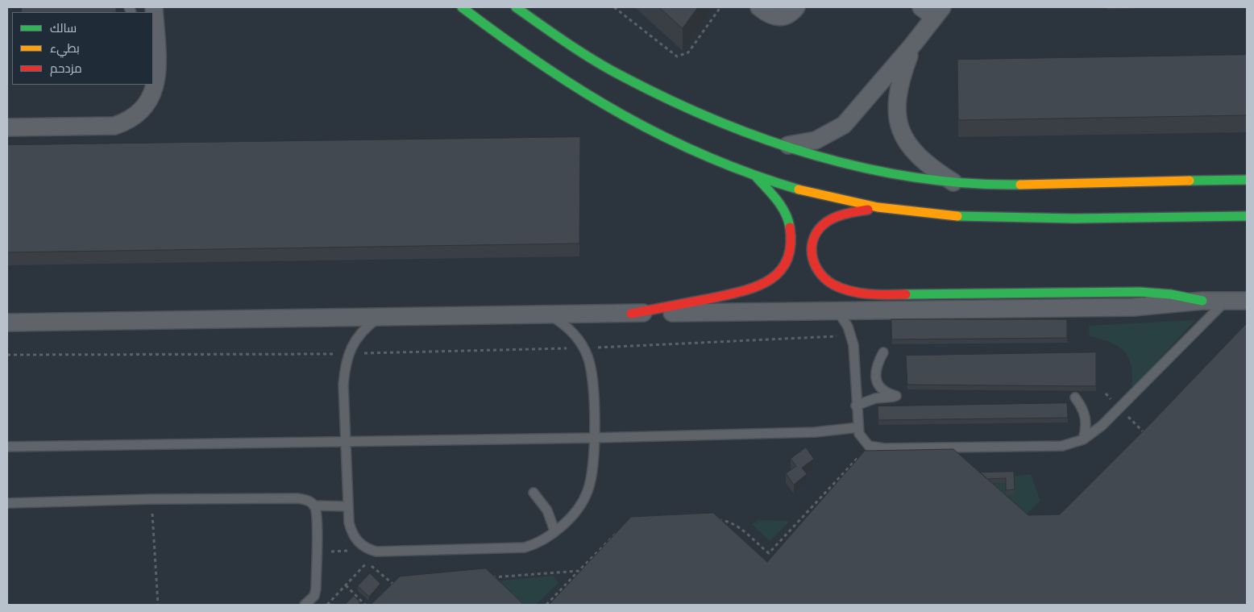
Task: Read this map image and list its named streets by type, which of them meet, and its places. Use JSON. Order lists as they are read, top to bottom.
{
  "legend": ["سالك", "بطيء", "مزدحم"]
}
